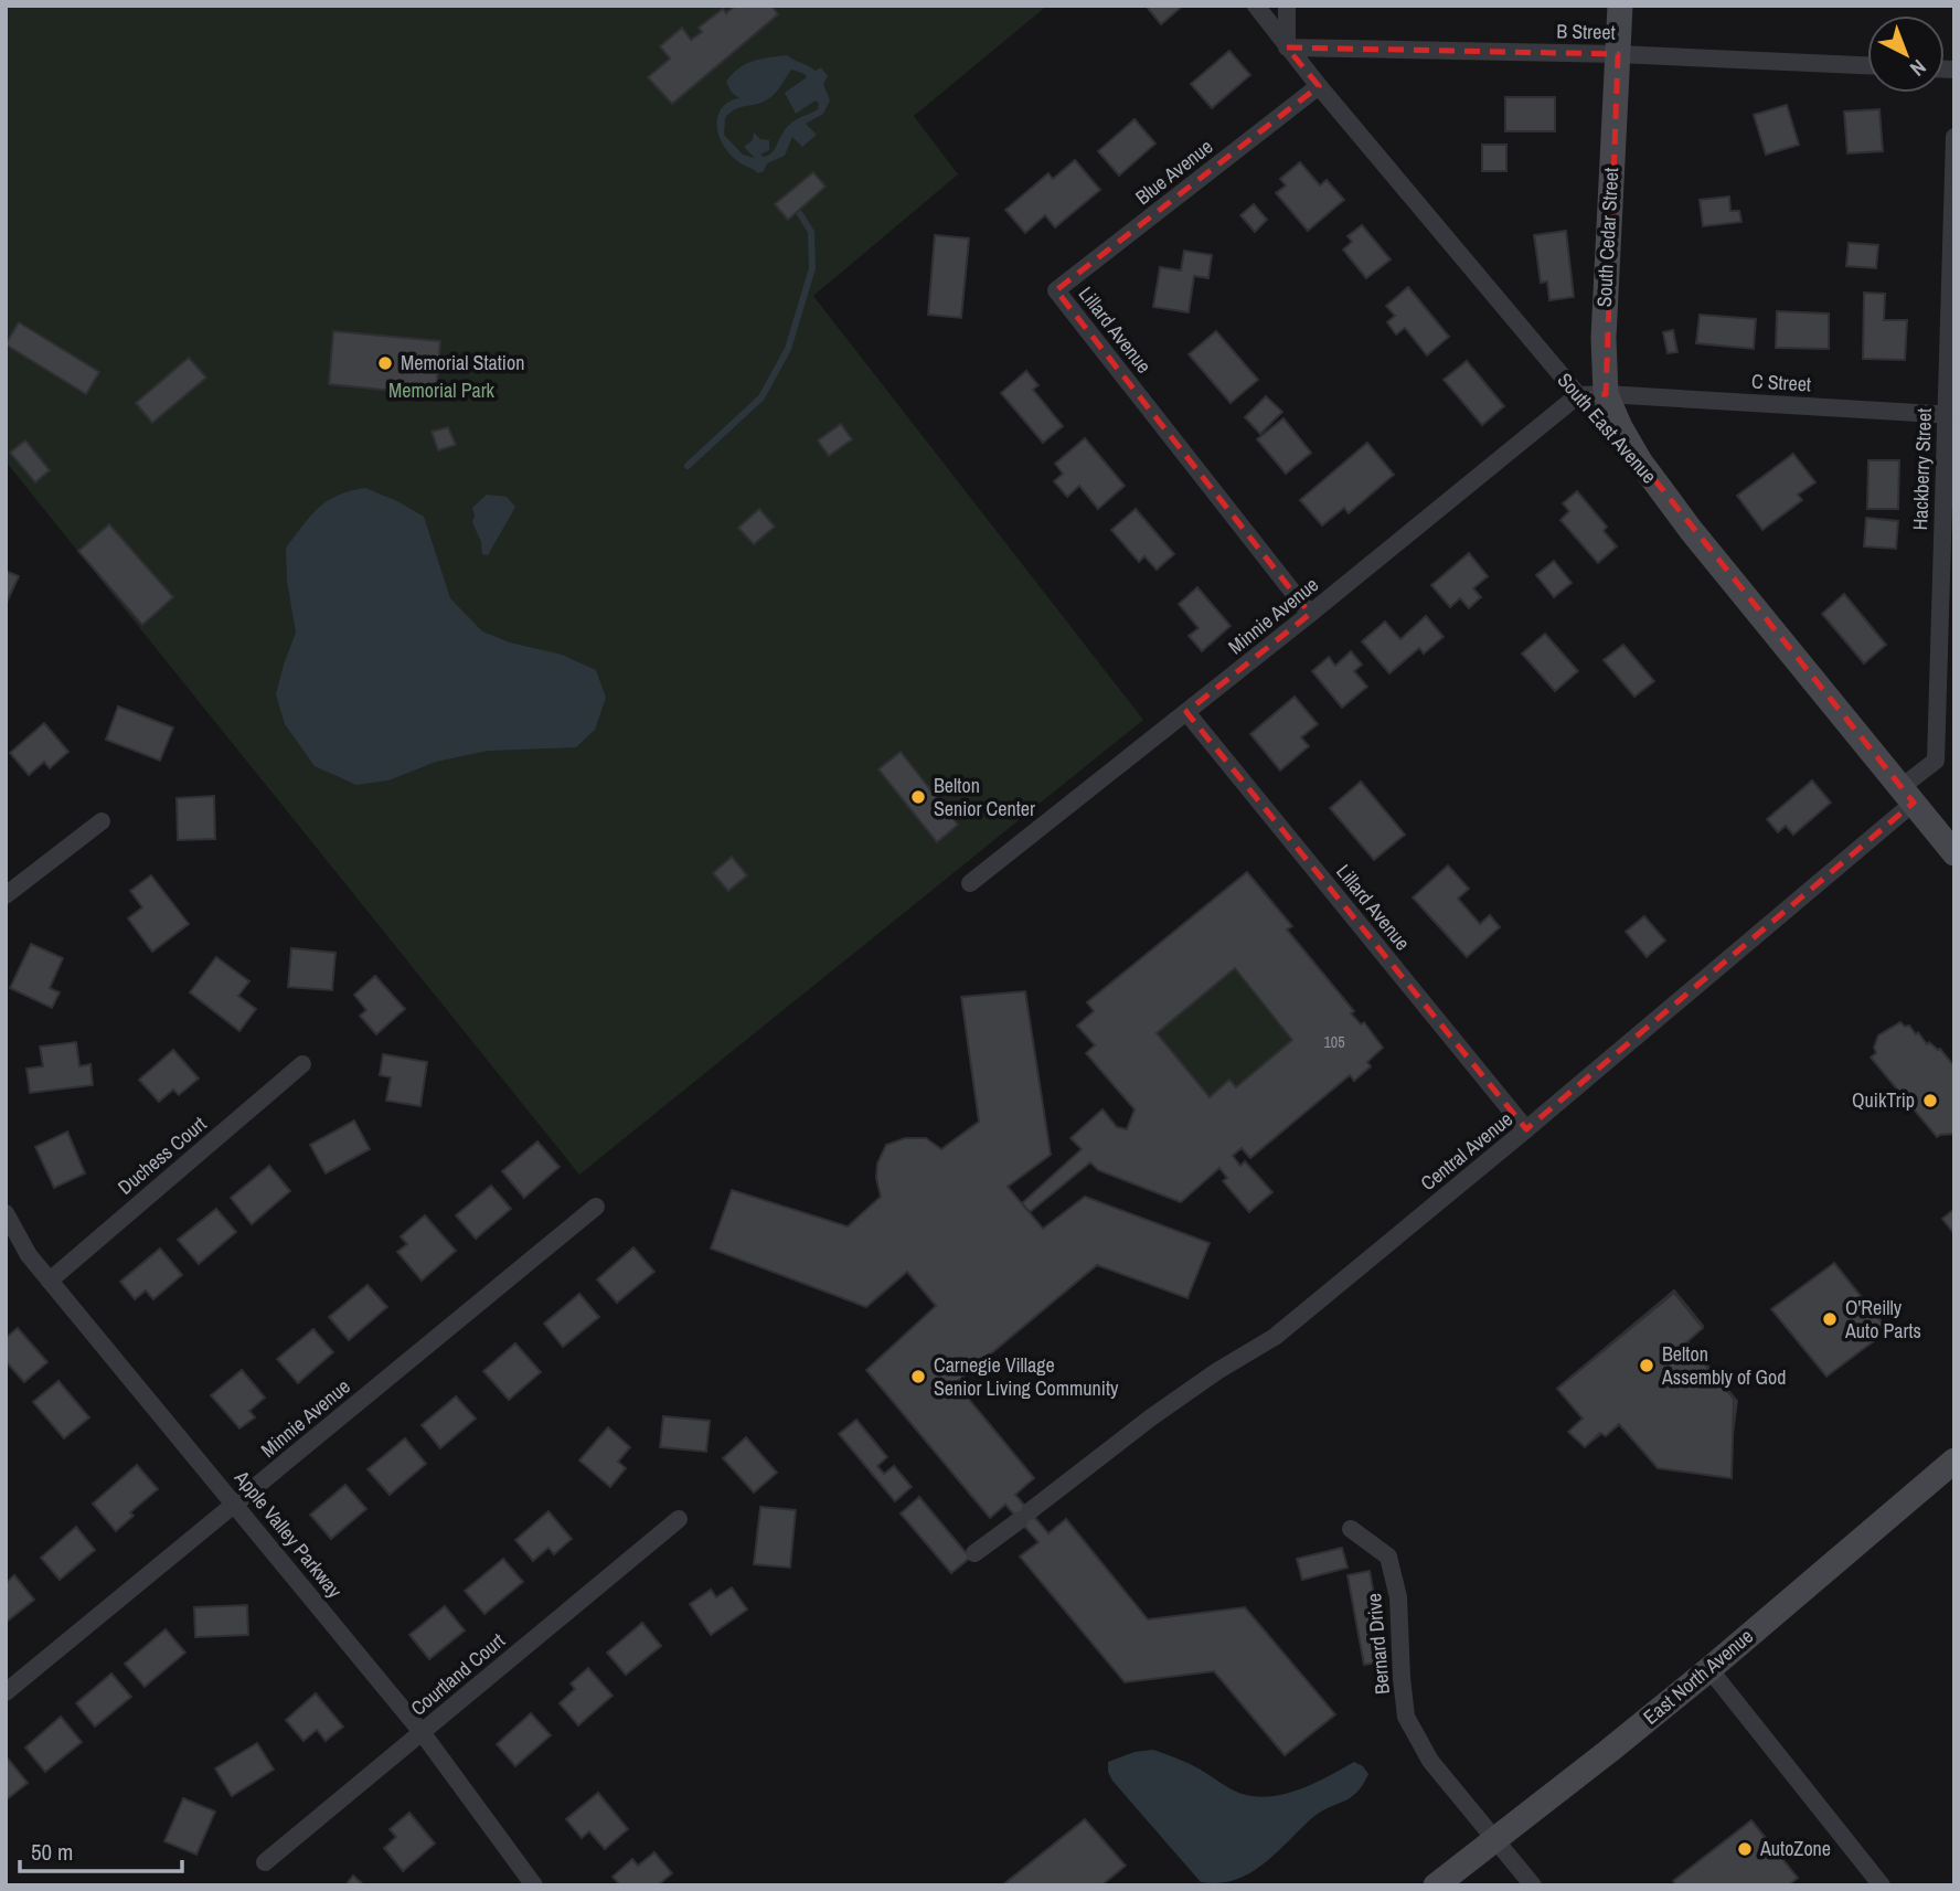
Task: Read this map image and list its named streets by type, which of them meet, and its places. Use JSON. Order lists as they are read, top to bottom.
{
  "streets": {
    "main road": ["South Cedar Street", "South East Avenue", "East North Avenue"],
    "street": [
      "B Street",
      "Blue Avenue",
      "Lillard Avenue",
      "C Street",
      "Hackberry Street",
      "Minnie Avenue",
      "Central Avenue",
      "Duchess Court",
      "Apple Valley Parkway",
      "Bernard Drive",
      "Courtland Court"
    ]
  },
  "crossings": [
    ["B Street", "South Cedar Street"],
    ["B Street", "South East Avenue"],
    ["Blue Avenue", "Lillard Avenue"],
    ["Blue Avenue", "South East Avenue"],
    ["South Cedar Street", "C Street"],
    ["South Cedar Street", "South East Avenue"],
    ["Lillard Avenue", "Minnie Avenue"],
    ["Lillard Avenue", "Central Avenue"],
    ["C Street", "Hackberry Street"],
    ["South East Avenue", "Minnie Avenue"],
    ["South East Avenue", "Central Avenue"],
    ["Minnie Avenue", "Apple Valley Parkway"],
    ["Duchess Court", "Apple Valley Parkway"],
    ["Apple Valley Parkway", "Courtland Court"],
    ["Bernard Drive", "East North Avenue"]
  ],
  "parks": ["Memorial Park"],
  "places": [
    "Memorial Station",
    "Belton Senior Center",
    "QuikTrip",
    "O'Reilly Auto Parts",
    "Belton Assembly of God",
    "Carnegie Village Senior Living Community",
    "AutoZone"
  ],
  "house_numbers": ["105"],
  "scale_bar": "50 m",
  "north": "bottom right"
}
